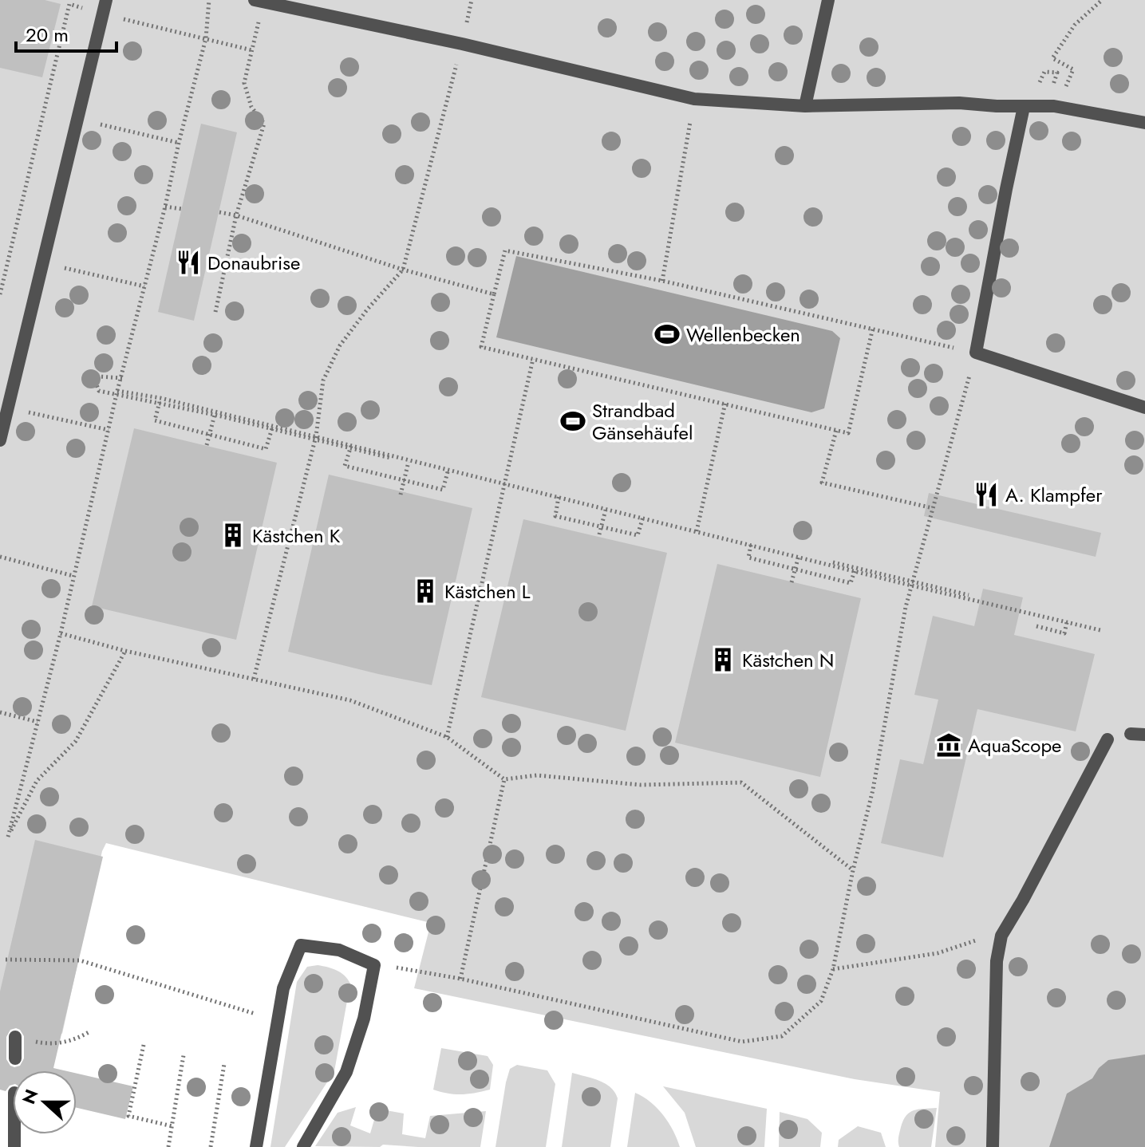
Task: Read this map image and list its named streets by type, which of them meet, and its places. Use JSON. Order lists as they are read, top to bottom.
{
  "places": {
    "restaurant": ["Donaubrise", "A. Klampfer"],
    "sports": ["Wellenbecken", "Strandbad Gänsehäufel"],
    "building": ["Kästchen K", "Kästchen L", "Kästchen N"],
    "museum": ["AquaScope"]
  },
  "scale_bar": "20 m",
  "north": "left"
}
